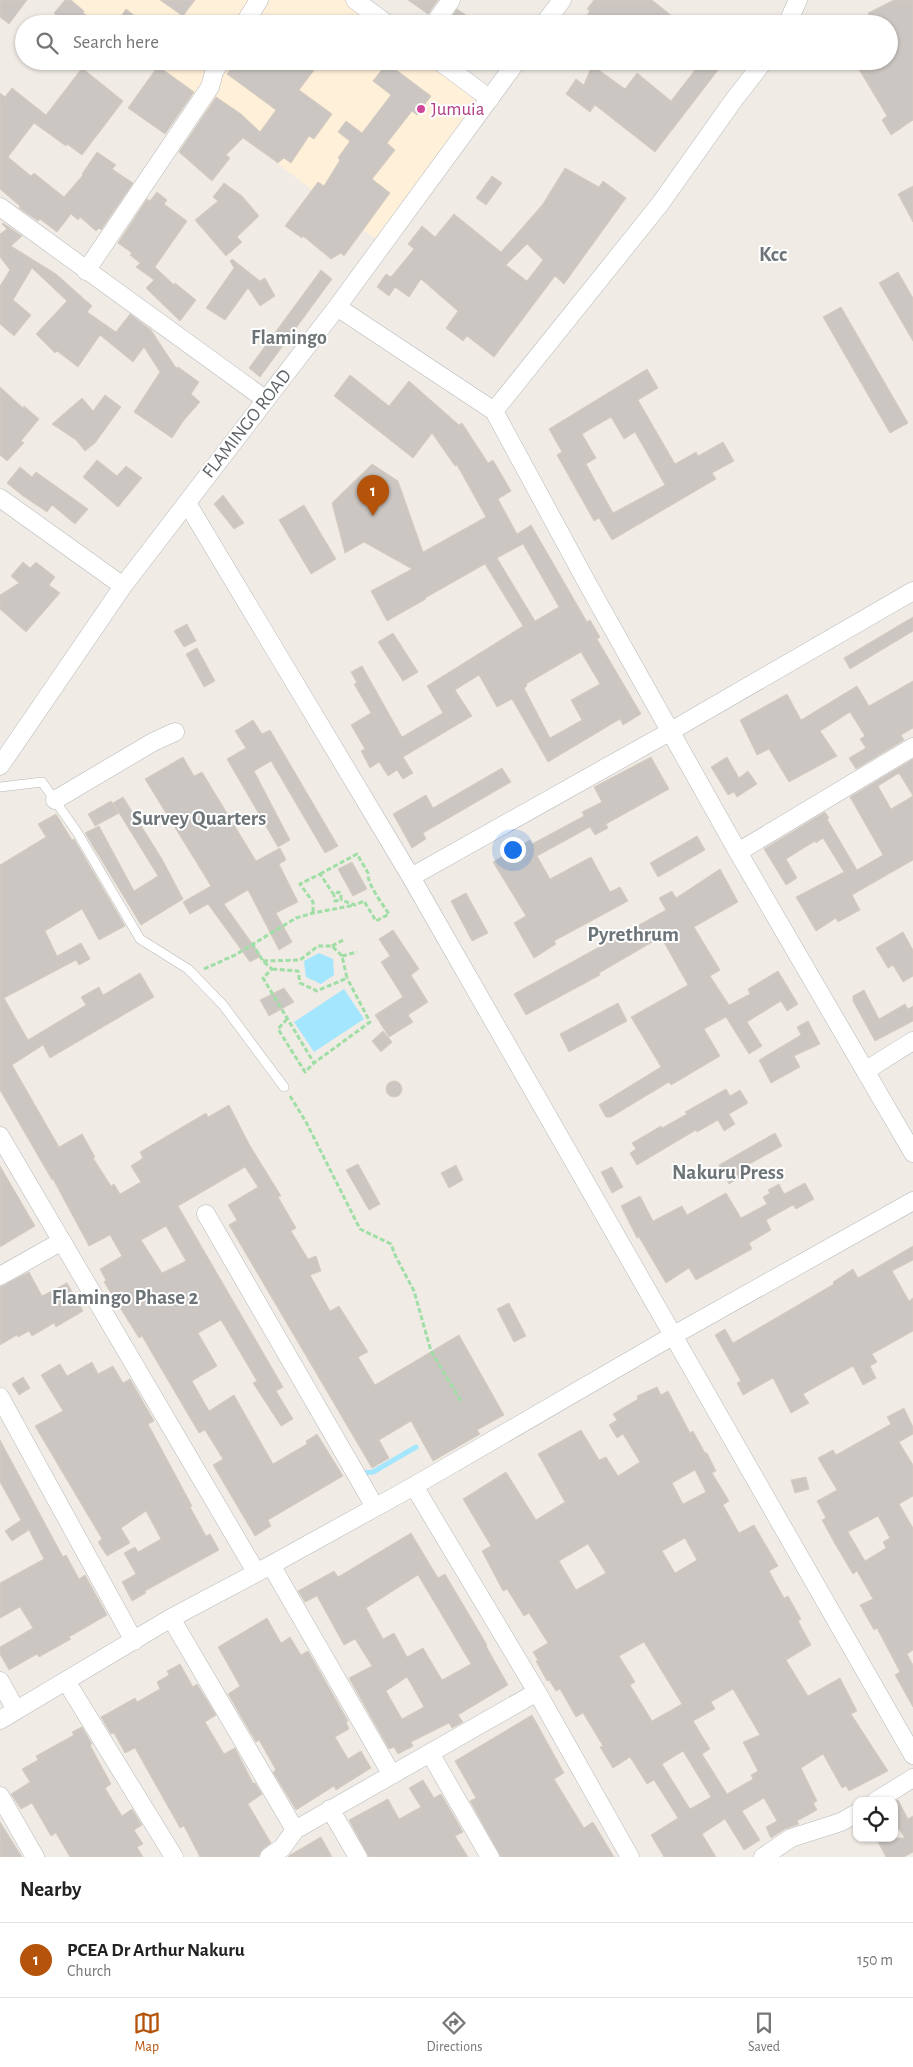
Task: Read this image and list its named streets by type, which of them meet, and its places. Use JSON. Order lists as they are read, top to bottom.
{
  "streets": {
    "street": ["FLAMINGO ROAD"]
  },
  "districts": [
    "Kcc",
    "Flamingo",
    "Survey Quarters",
    "Pyrethrum",
    "Nakuru Press",
    "Flamingo Phase 2"
  ],
  "places": ["Jumuia"],
  "page": {
    "search": "Search here",
    "pins": "1",
    "heading": "Nearby",
    "list": [
      {
        "mark": "1",
        "name": "PCEA Dr Arthur Nakuru",
        "note": "Church",
        "value": "150 m"
      }
    ],
    "nav": ["Map", "Directions", "Saved"]
  }
}
